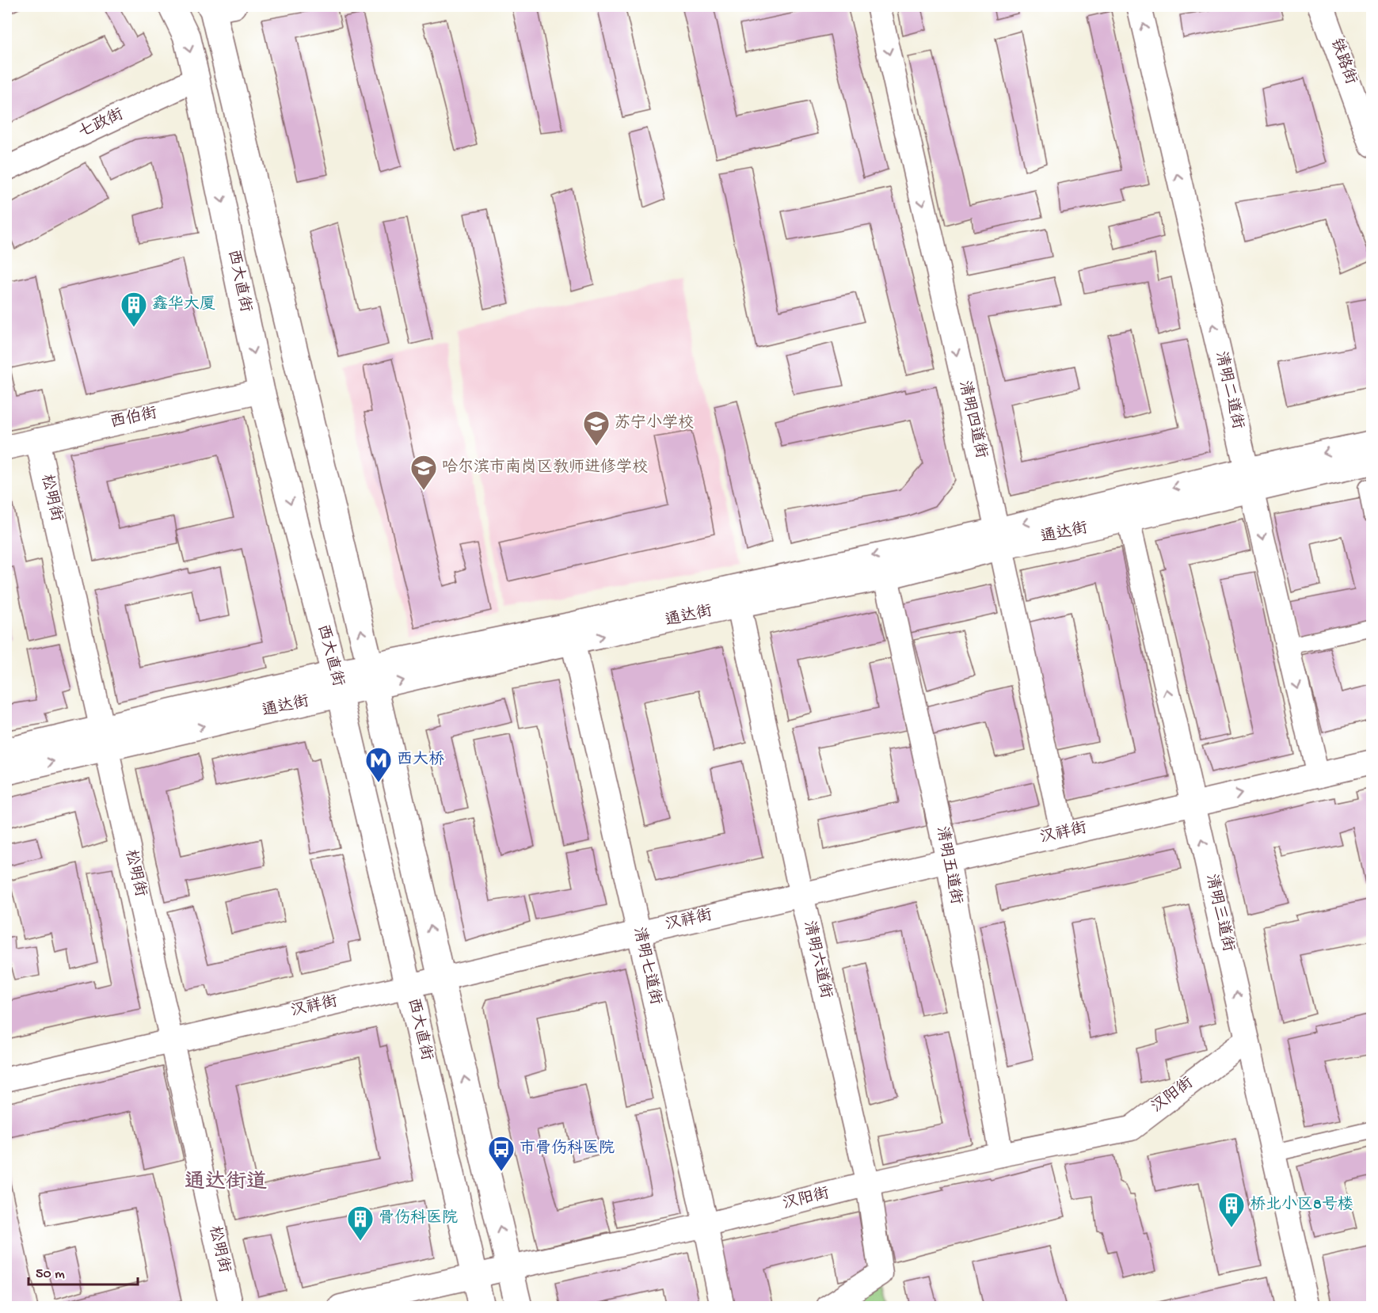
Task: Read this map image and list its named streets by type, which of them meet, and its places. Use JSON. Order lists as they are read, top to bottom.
{
  "streets": {
    "main road": ["西大直街"],
    "street": [
      "铁路街",
      "七政街",
      "清明二道街",
      "西伯街",
      "清明四道街",
      "松明街",
      "通达街",
      "汉祥街",
      "清明五道街",
      "清明三道街",
      "清明六道街",
      "清明七道街",
      "汉阳街"
    ]
  },
  "crossings": [
    ["七政街", "西大直街"],
    ["西大直街", "西伯街"],
    ["西大直街", "通达街"],
    ["西大直街", "汉祥街"],
    ["西大直街", "汉阳街"],
    ["清明二道街", "通达街"],
    ["清明二道街", "汉祥街"],
    ["西伯街", "松明街"],
    ["清明四道街", "通达街"],
    ["清明四道街", "汉祥街"],
    ["松明街", "通达街"],
    ["松明街", "汉祥街"],
    ["通达街", "清明五道街"],
    ["通达街", "清明三道街"],
    ["通达街", "清明六道街"],
    ["通达街", "清明七道街"],
    ["汉祥街", "清明五道街"],
    ["汉祥街", "清明三道街"],
    ["汉祥街", "清明六道街"],
    ["汉祥街", "清明七道街"],
    ["清明五道街", "汉阳街"],
    ["清明三道街", "汉阳街"],
    ["清明六道街", "汉阳街"],
    ["清明七道街", "汉阳街"]
  ],
  "one_way": ["清明四道街", "清明三道街"],
  "districts": ["通达街道"],
  "places": {
    "building": ["鑫华大厦", "桥北小区8号楼", "骨伤科医院"],
    "school or university": ["苏宁小学校", "哈尔滨市南岗区教师进修学校"],
    "metro station": ["西大桥"],
    "bus stop": ["市骨伤科医院"]
  },
  "scale_bar": "50 m"
}
